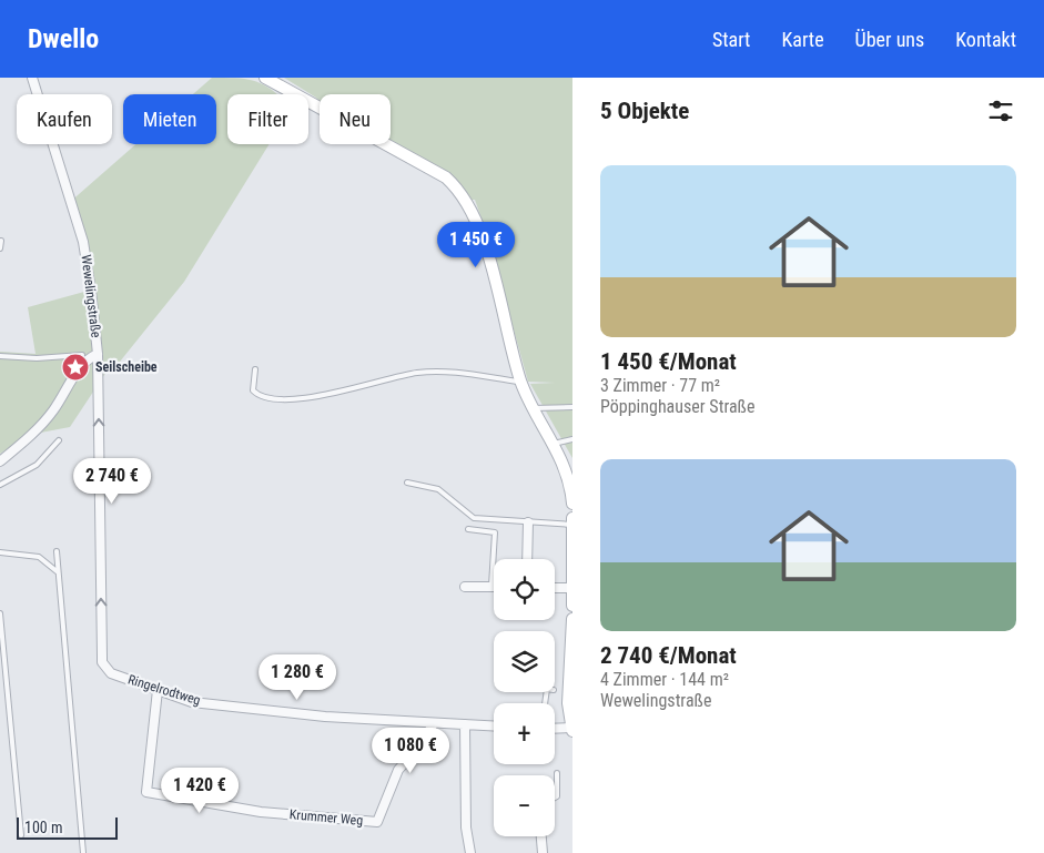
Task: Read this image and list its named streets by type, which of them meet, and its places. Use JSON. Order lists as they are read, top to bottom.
{
  "streets": {
    "street": ["Wewelingstraße", "Ringelrodtweg", "Krummer Weg"]
  },
  "crossings": [
    ["Wewelingstraße", "Ringelrodtweg"],
    ["Ringelrodtweg", "Krummer Weg"]
  ],
  "one_way": ["Wewelingstraße"],
  "places": {
    "place": ["Seilscheibe"]
  },
  "scale_bar": "100 m",
  "page": {
    "header": "Dwello",
    "nav": [
      "Start",
      "Karte",
      "Über uns",
      "Kontakt"
    ],
    "heading": "5 Objekte",
    "chip": [
      "Kaufen",
      "Mieten",
      "Filter",
      "Neu"
    ],
    "list": [
      {
        "name": "1 450 €/Monat",
        "note": "3 Zimmer · 77 m² · Pöppinghauser Straße"
      },
      {
        "name": "2 740 €/Monat",
        "note": "4 Zimmer · 144 m² · Wewelingstraße"
      }
    ],
    "price": [
      "1 450 €",
      "2 740 €",
      "1 280 €",
      "1 080 €",
      "1 420 €"
    ],
    "map_buttons": ["+", "−"],
    "scale": "100 m"
  }
}
